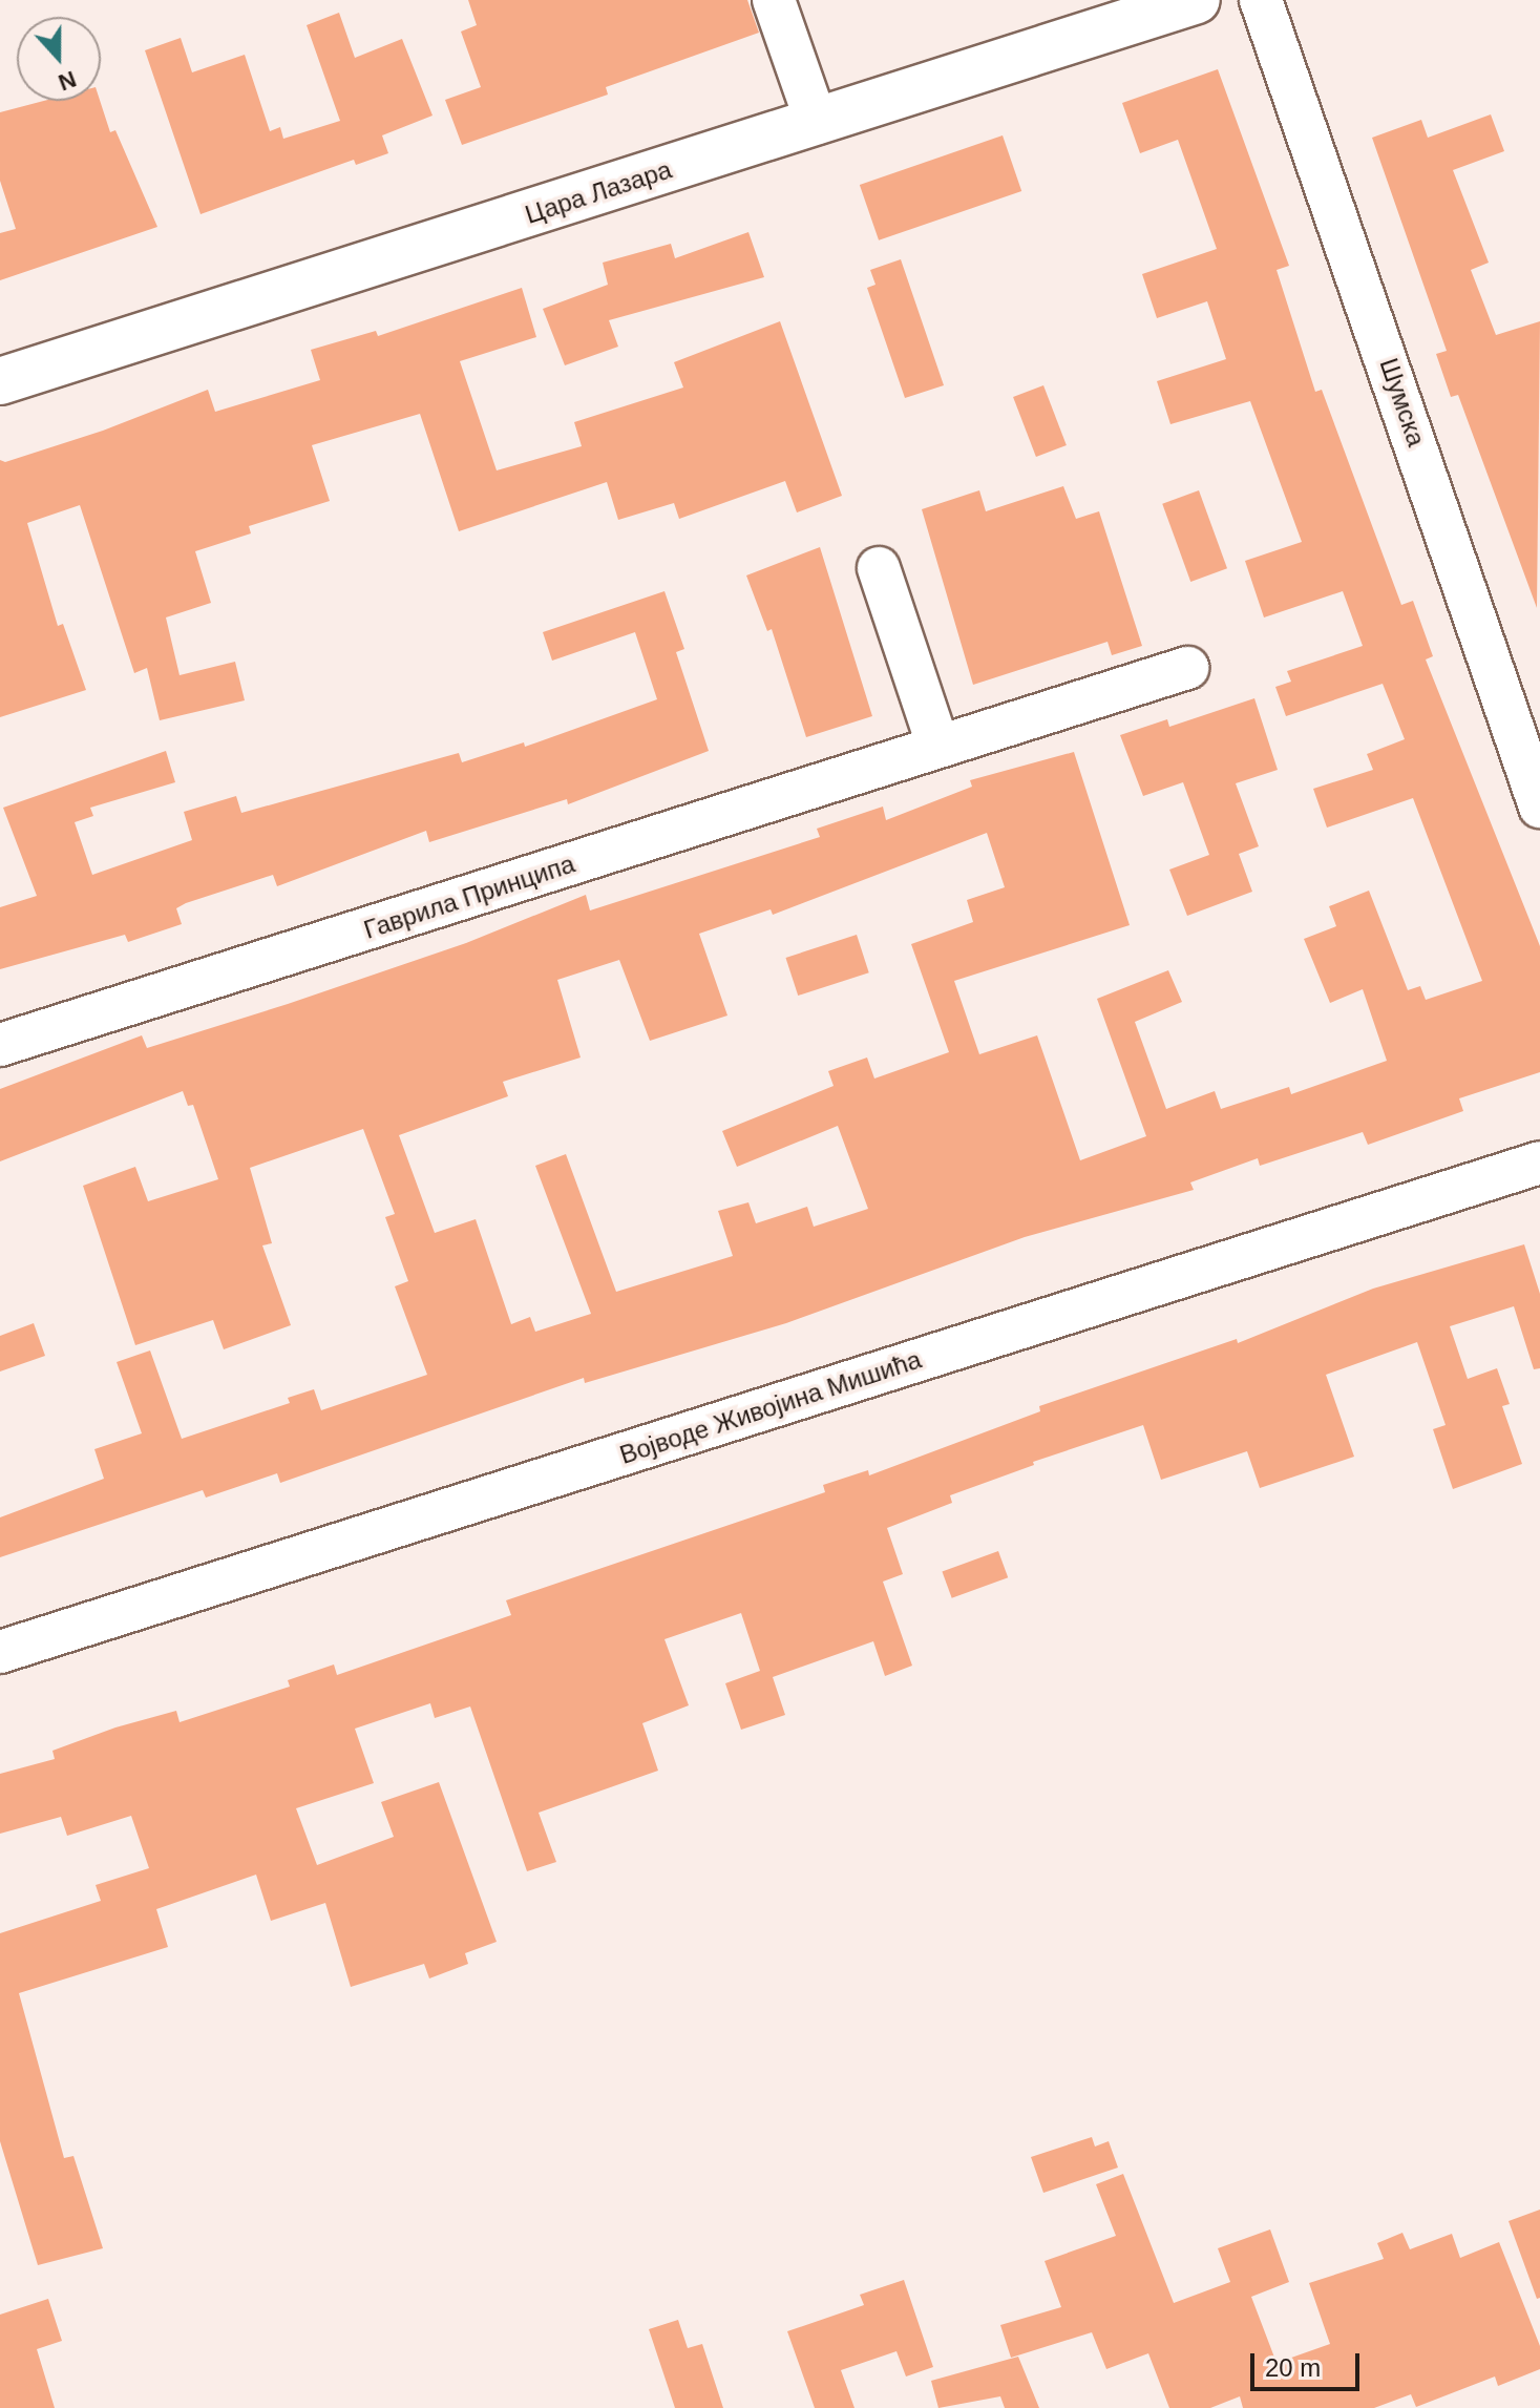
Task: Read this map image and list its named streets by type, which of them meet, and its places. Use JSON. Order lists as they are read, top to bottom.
{
  "streets": {
    "main road": ["Цара Лазара"],
    "street": ["Шумска", "Гаврила Принципа", "Војводе Живојина Мишића"]
  },
  "scale_bar": "20 m",
  "north": "bottom"
}
